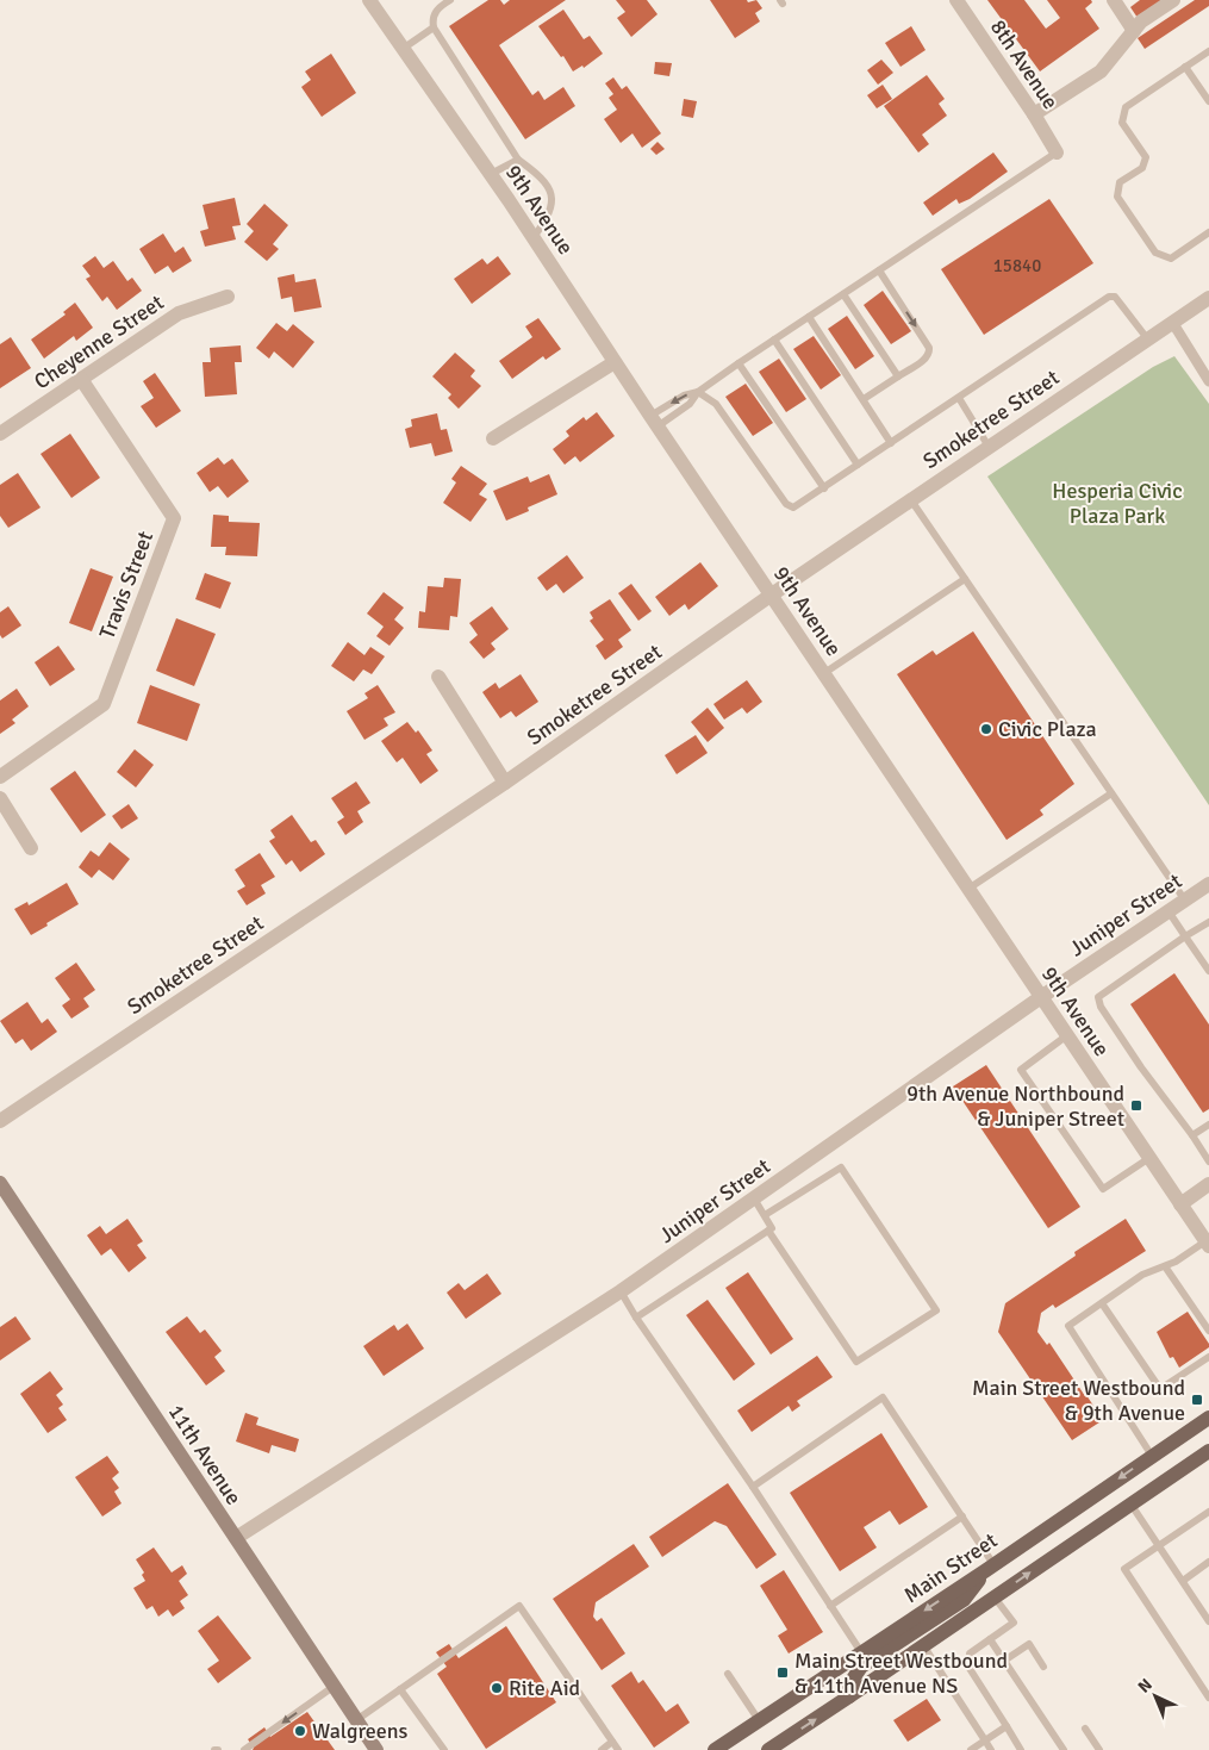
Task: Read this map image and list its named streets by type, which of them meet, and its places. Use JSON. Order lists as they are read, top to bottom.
{
  "streets": {
    "main road": ["11th Avenue", "Main Street"],
    "street": [
      "8th Avenue",
      "9th Avenue",
      "Cheyenne Street",
      "Smoketree Street",
      "Travis Street",
      "Juniper Street"
    ]
  },
  "crossings": [
    ["9th Avenue", "Smoketree Street"],
    ["9th Avenue", "Juniper Street"],
    ["Cheyenne Street", "Travis Street"],
    ["Juniper Street", "11th Avenue"]
  ],
  "parks": ["Hesperia Civic Plaza Park"],
  "places": {
    "other": ["Civic Plaza", "Rite Aid", "Walgreens"],
    "transit": ["9th Avenue Northbound & Juniper Street", "Main Street Westbound & 9th Avenue", "Main Street Westbound & 11th Avenue NS"]
  },
  "house_numbers": ["15840"],
  "north": "top left"
}
